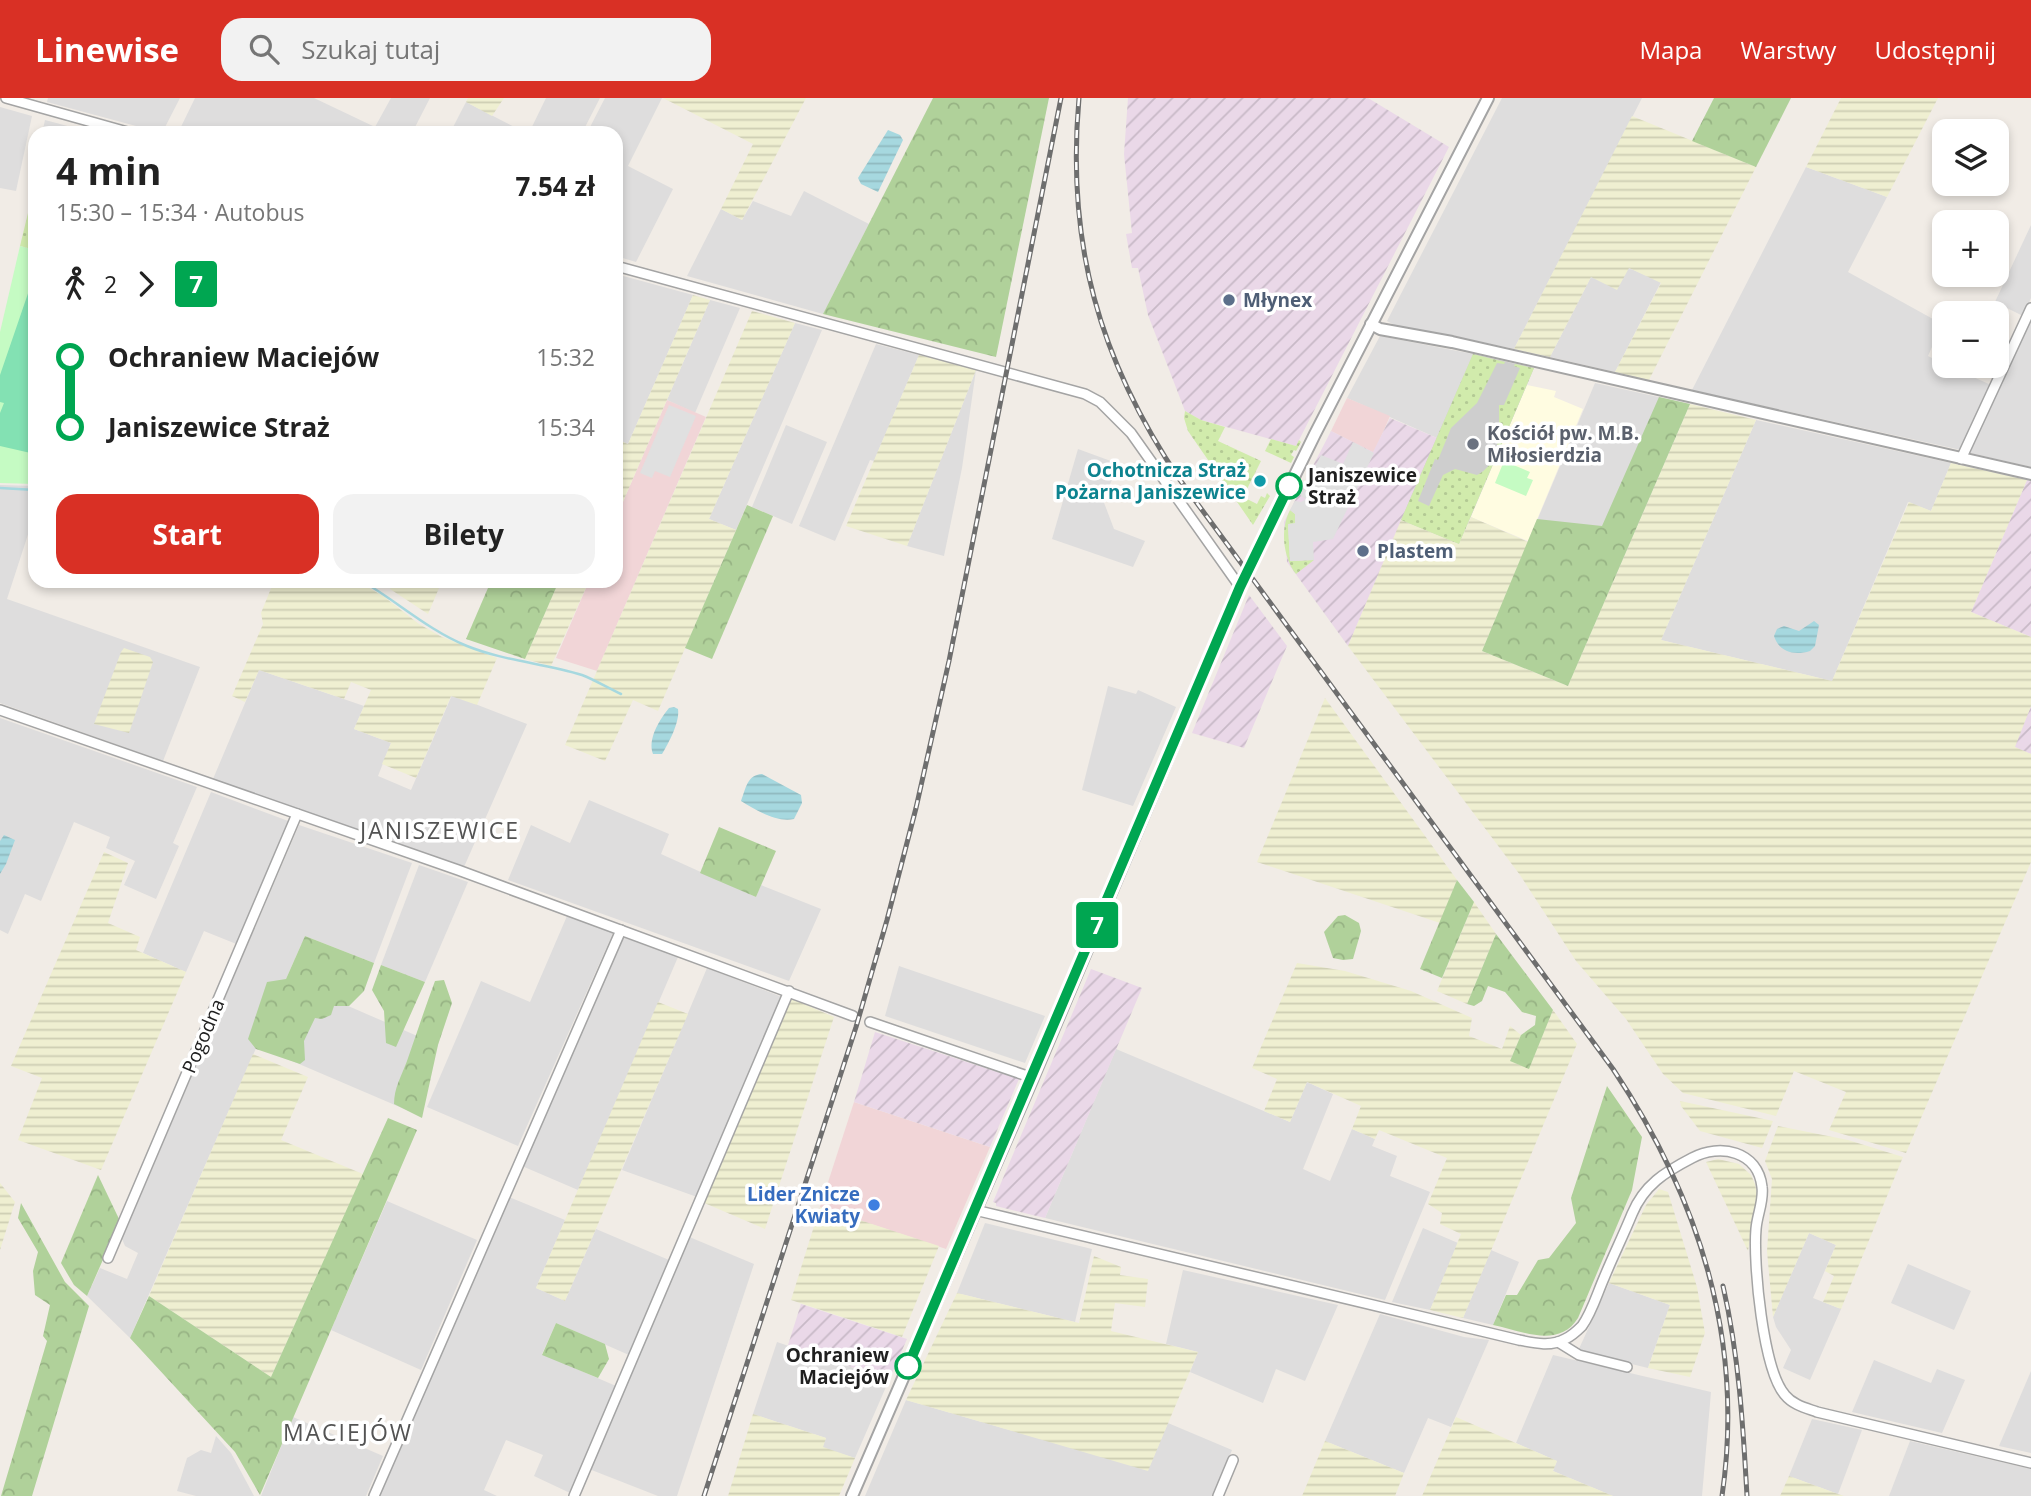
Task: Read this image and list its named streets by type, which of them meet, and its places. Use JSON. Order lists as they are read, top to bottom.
{
  "streets": {
    "street": ["Pogodna"]
  },
  "districts": ["JANISZEWICE", "MACIEJÓW"],
  "places": [
    "Młynex",
    "Kościół pw. M.B. Miłosierdzia",
    "Ochotnicza Straż Pożarna Janiszewice",
    "Janiszewice Straż",
    "Plastem",
    "Lider Znicze Kwiaty",
    "Ochraniew Maciejów"
  ],
  "lines": ["bus line 7"],
  "page": {
    "header": "Linewise",
    "search": "Szukaj tutaj",
    "nav": ["Mapa", "Warstwy", "Udostępnij"],
    "on_map": "7",
    "map_buttons": ["+", "−"],
    "heading": ["4 min", "15:30 – 15:34 · Autobus", "7.54 zł"],
    "legs": ["2", "7"],
    "list": [
      {
        "name": "Ochraniew Maciejów",
        "value": "15:32"
      },
      {
        "name": "Janiszewice Straż",
        "value": "15:34"
      }
    ],
    "buttons": ["Start", "Bilety"]
  }
}
